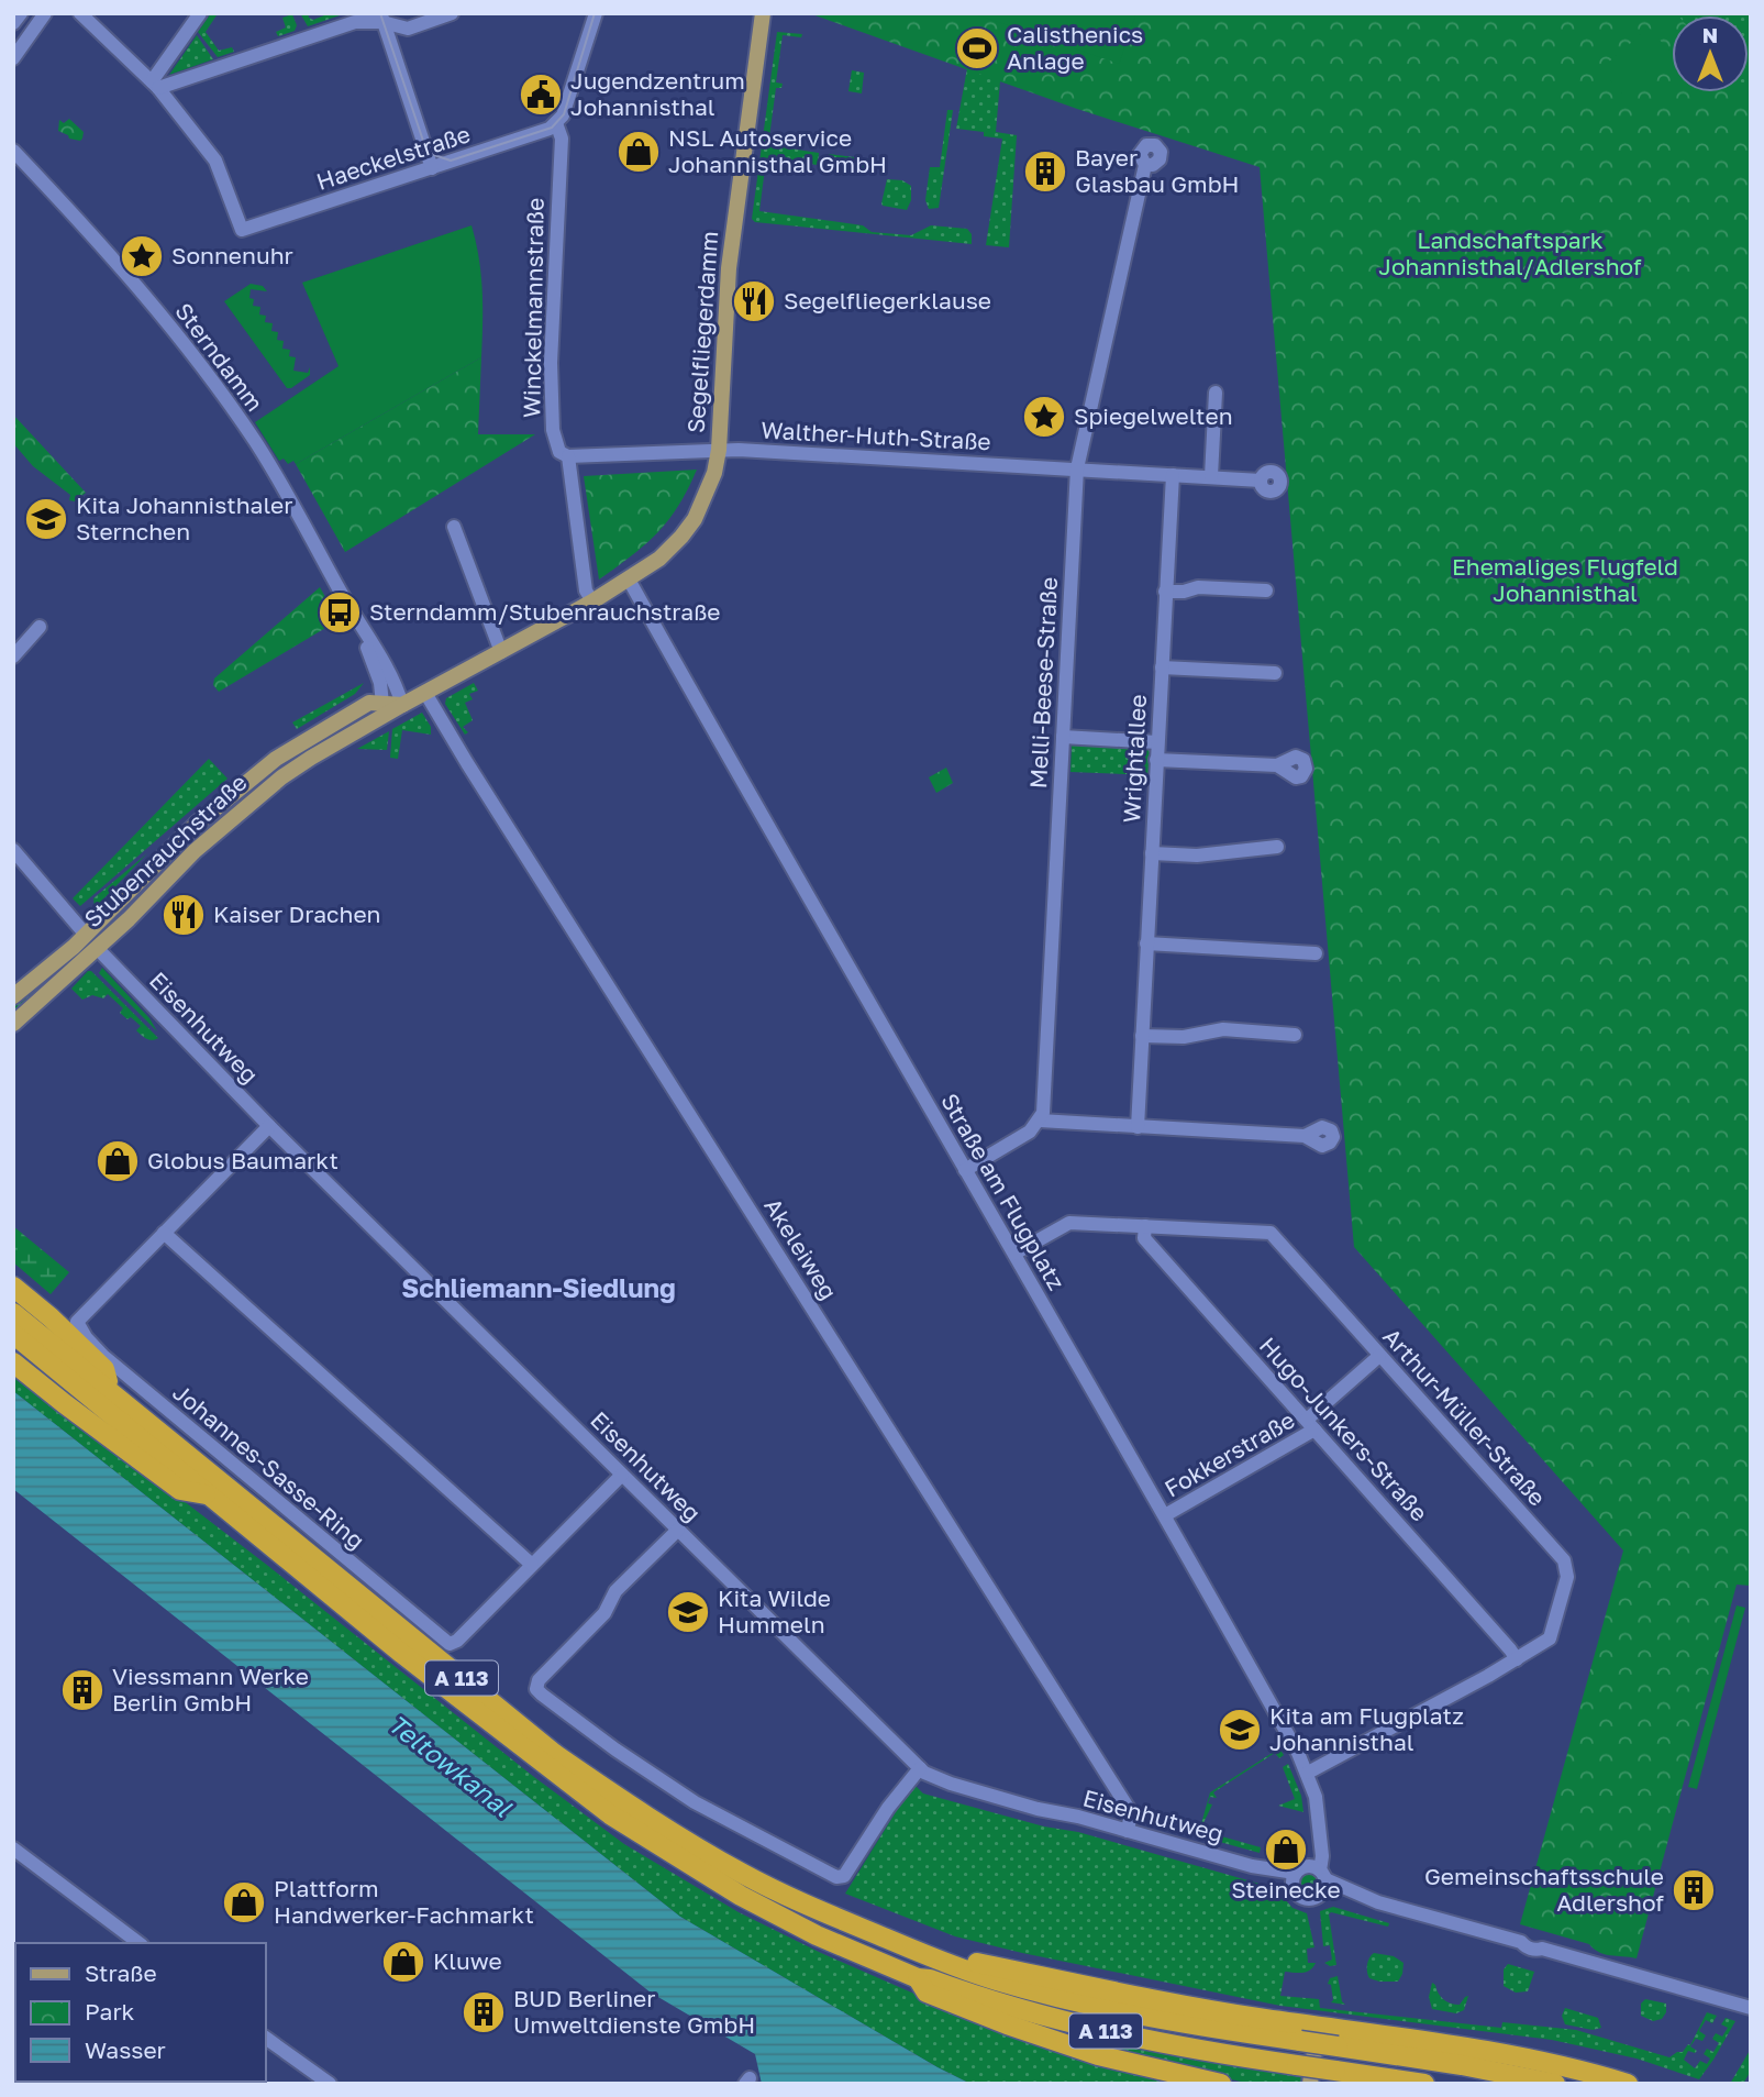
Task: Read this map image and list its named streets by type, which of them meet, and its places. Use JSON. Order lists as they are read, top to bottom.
{
  "streets": {
    "highway": ["A 113"],
    "main road": ["Segelfliegerdamm", "Stubenrauchstraße"],
    "street": [
      "Haeckelstraße",
      "Winckelmannstraße",
      "Sterndamm",
      "Walther-Huth-Straße",
      "Melli-Beese-Straße",
      "Wrightallee",
      "Eisenhutweg",
      "Straße am Flugplatz",
      "Akeleiweg",
      "Arthur-Müller-Straße",
      "Hugo-Junkers-Straße",
      "Fokkerstraße",
      "Johannes-Sasse-Ring"
    ]
  },
  "crossings": [
    ["Haeckelstraße", "Winckelmannstraße"],
    ["Winckelmannstraße", "Segelfliegerdamm"],
    ["Winckelmannstraße", "Walther-Huth-Straße"],
    ["Winckelmannstraße", "Stubenrauchstraße"],
    ["Segelfliegerdamm", "Walther-Huth-Straße"],
    ["Segelfliegerdamm", "Stubenrauchstraße"],
    ["Segelfliegerdamm", "Straße am Flugplatz"],
    ["Sterndamm", "Stubenrauchstraße"],
    ["Walther-Huth-Straße", "Melli-Beese-Straße"],
    ["Walther-Huth-Straße", "Wrightallee"],
    ["Stubenrauchstraße", "Eisenhutweg"],
    ["Stubenrauchstraße", "Akeleiweg"],
    ["Eisenhutweg", "Straße am Flugplatz"],
    ["Eisenhutweg", "Akeleiweg"],
    ["Eisenhutweg", "Johannes-Sasse-Ring"],
    ["Straße am Flugplatz", "Arthur-Müller-Straße"],
    ["Straße am Flugplatz", "Fokkerstraße"],
    ["Arthur-Müller-Straße", "Hugo-Junkers-Straße"],
    ["Arthur-Müller-Straße", "Fokkerstraße"],
    ["Hugo-Junkers-Straße", "Fokkerstraße"]
  ],
  "districts": ["Schliemann-Siedlung"],
  "water": ["Teltowkanal"],
  "parks": ["Landschaftspark Johannisthal/Adlershof", "Ehemaliges Flugfeld Johannisthal"],
  "places": {
    "sports": ["Calisthenics Anlage"],
    "public building": ["Jugendzentrum Johannisthal"],
    "shop": [
      "NSL Autoservice Johannisthal GmbH",
      "Globus Baumarkt",
      "Steinecke",
      "Plattform Handwerker-Fachmarkt",
      "Kluwe"
    ],
    "building": [
      "Bayer Glasbau GmbH",
      "Viessmann Werke Berlin GmbH",
      "Gemeinschaftsschule Adlershof",
      "BUD Berliner Umweltdienste GmbH"
    ],
    "place": ["Sonnenuhr", "Spiegelwelten"],
    "restaurant": ["Segelfliegerklause", "Kaiser Drachen"],
    "school or university": ["Kita Johannisthaler Sternchen", "Kita Wilde Hummeln", "Kita am Flugplatz Johannisthal"],
    "bus stop": ["Sterndamm/Stubenrauchstraße"]
  },
  "legend": ["Straße", "Park", "Wasser"],
  "north": "top"
}
